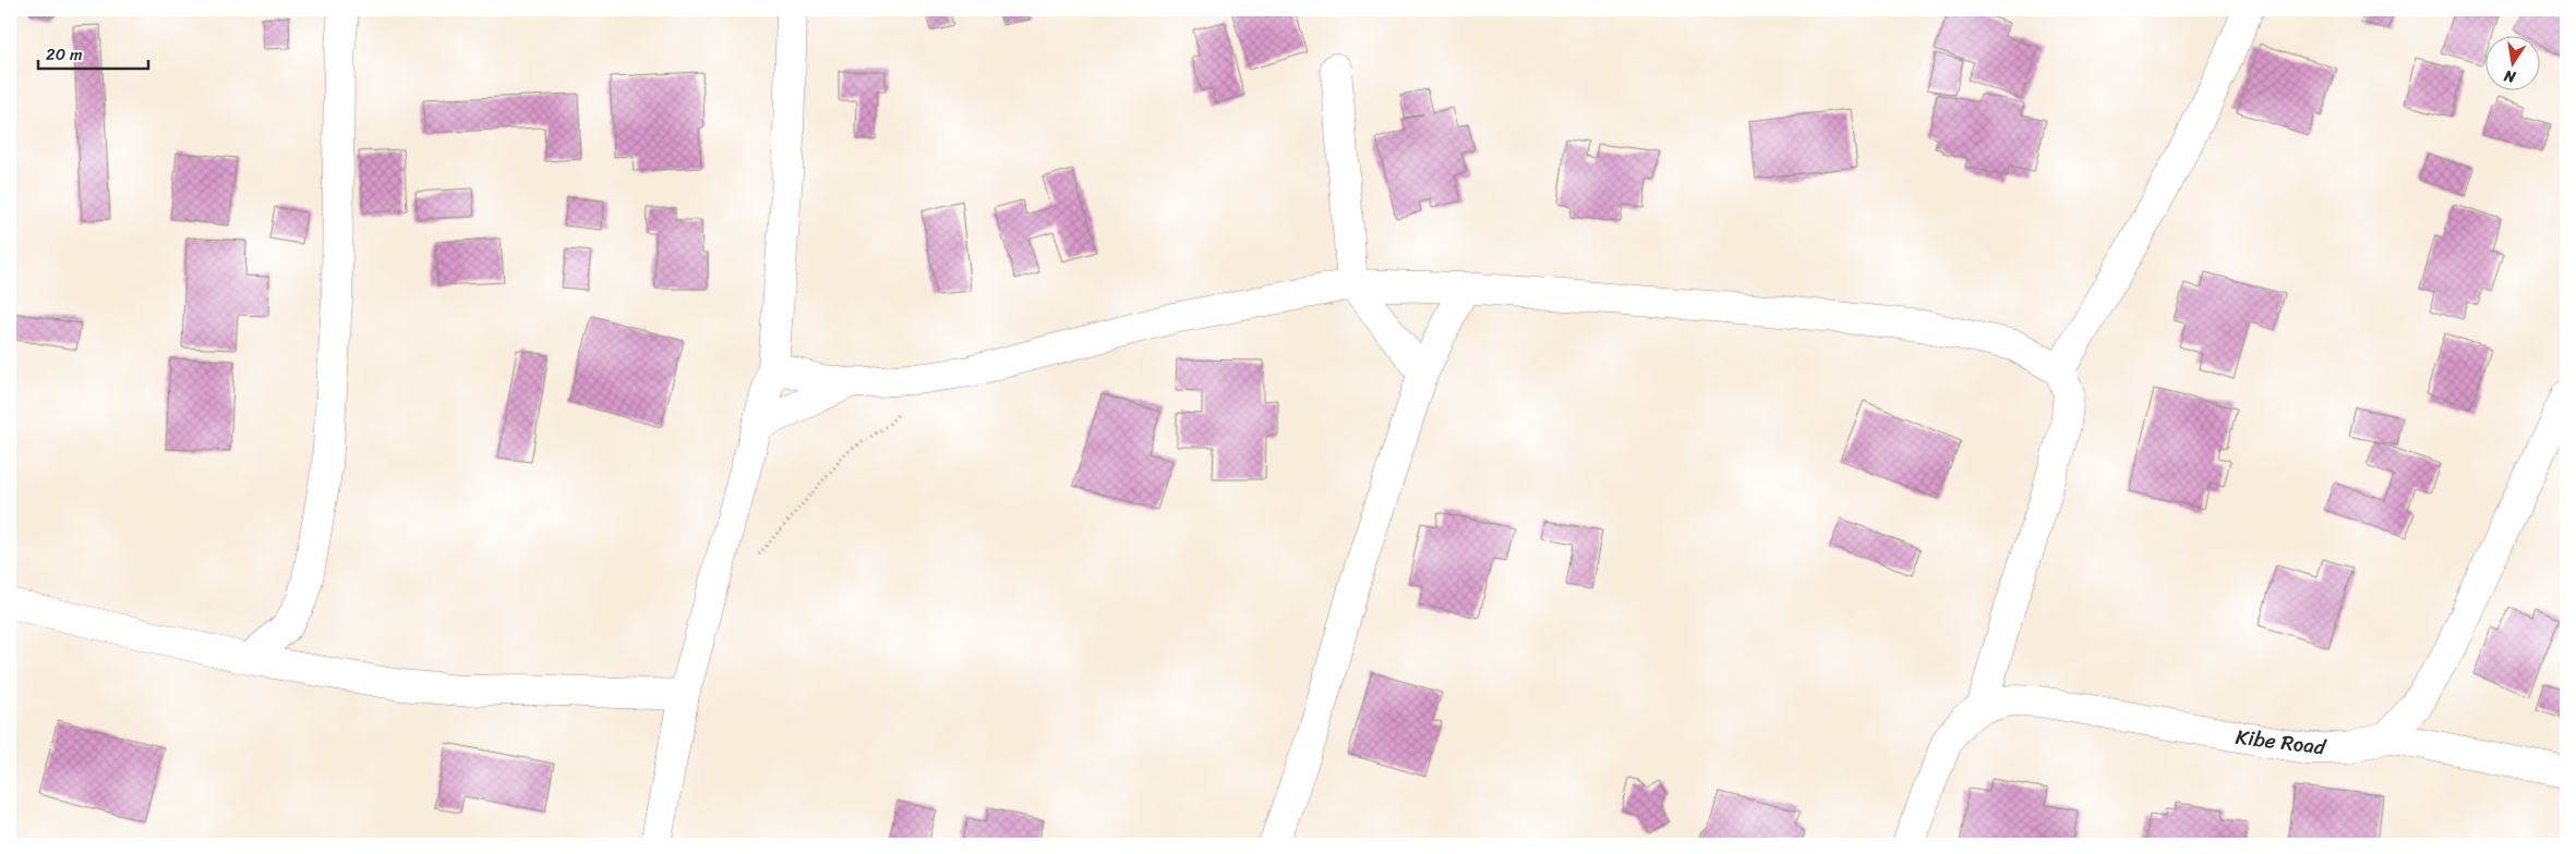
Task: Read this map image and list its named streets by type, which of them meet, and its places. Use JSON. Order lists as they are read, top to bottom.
{
  "streets": {
    "street": ["Kibe Road"]
  },
  "scale_bar": "20 m",
  "north": "bottom"
}
